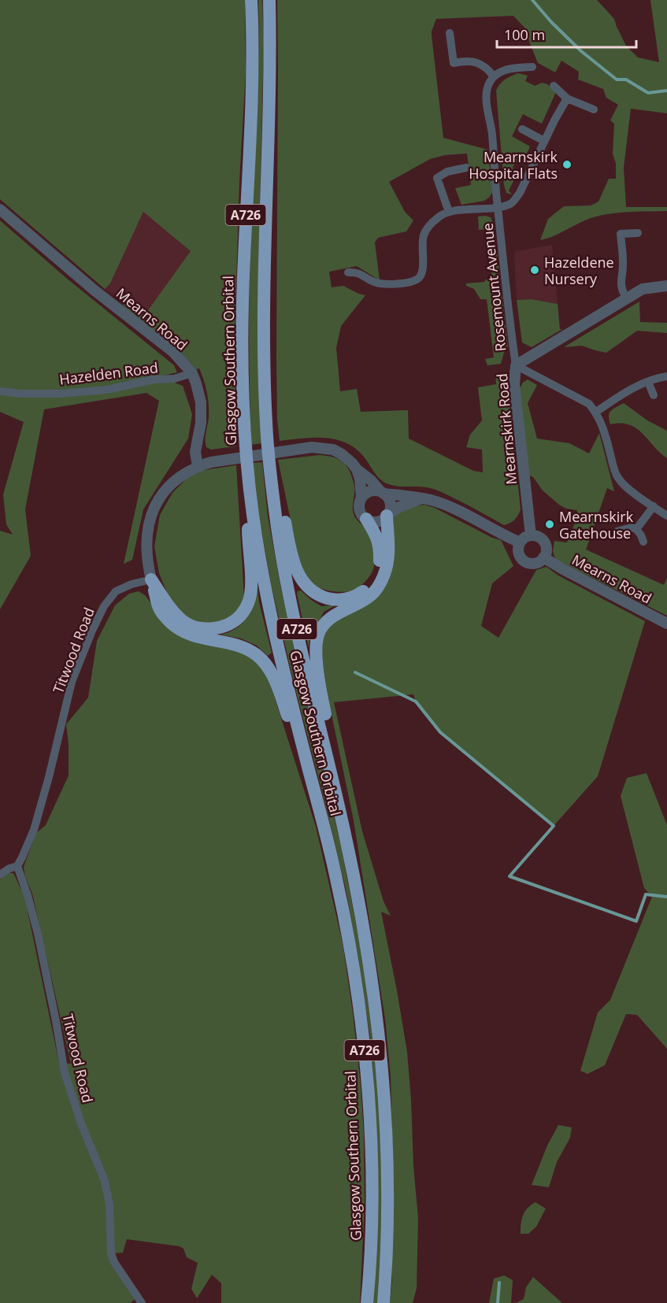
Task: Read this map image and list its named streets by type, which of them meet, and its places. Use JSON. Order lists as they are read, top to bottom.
{
  "streets": {
    "highway": ["A726", "Glasgow Southern Orbital"],
    "street": [
      "Rosemount Avenue",
      "Mearns Road",
      "Hazelden Road",
      "Mearnskirk Road",
      "Titwood Road"
    ]
  },
  "crossings": [
    ["Rosemount Avenue", "Mearnskirk Road"],
    ["Mearns Road", "Hazelden Road"],
    ["Mearns Road", "Mearnskirk Road"]
  ],
  "places": ["Mearnskirk Hospital Flats", "Hazeldene Nursery", "Mearnskirk Gatehouse"],
  "scale_bar": "100 m"
}
